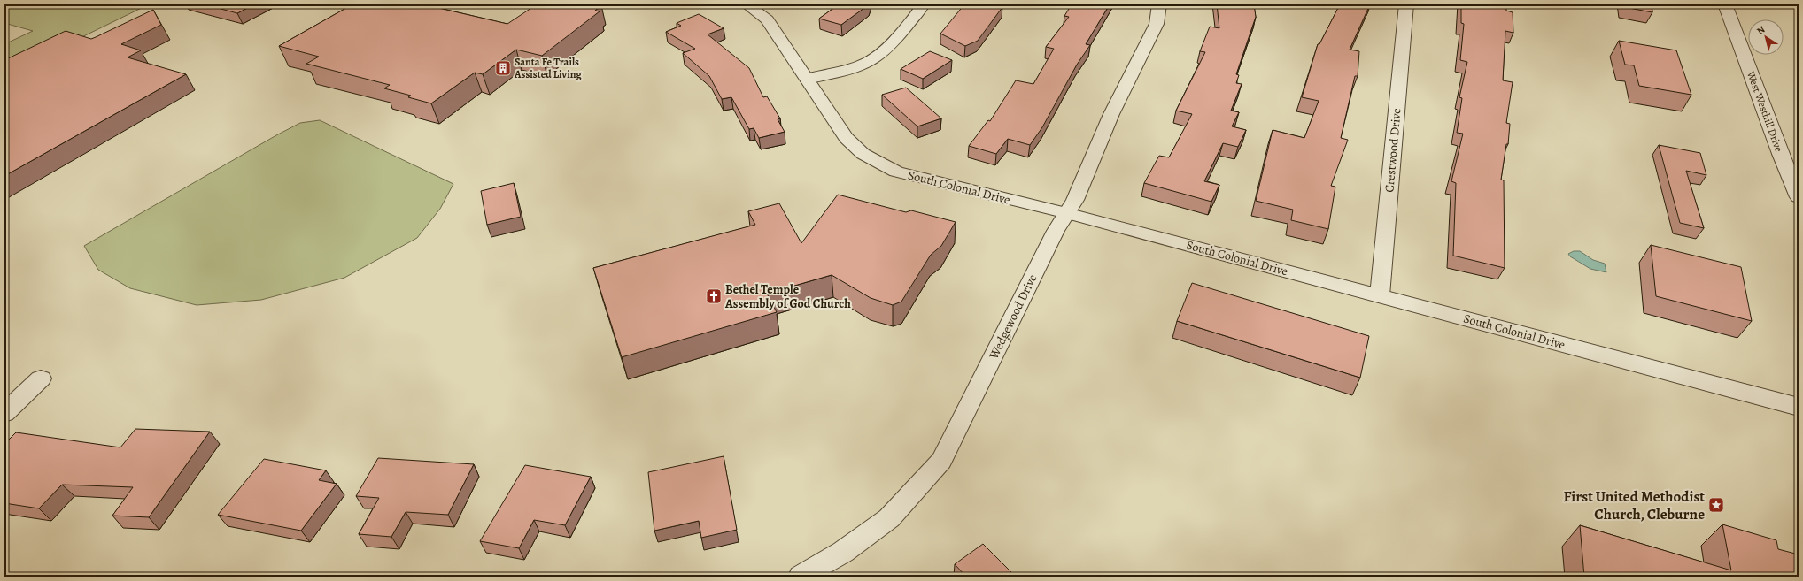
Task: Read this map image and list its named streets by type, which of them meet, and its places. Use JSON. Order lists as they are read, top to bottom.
{
  "streets": {
    "street": [
      "West Westhill Drive",
      "Crestwood Drive",
      "South Colonial Drive",
      "Wedgewood Drive"
    ]
  },
  "crossings": [
    ["Crestwood Drive", "South Colonial Drive"],
    ["South Colonial Drive", "Wedgewood Drive"]
  ],
  "places": {
    "building": ["Santa Fe Trails Assisted Living"],
    "church": ["Bethel Temple Assembly of God Church"],
    "place": ["First United Methodist Church, Cleburne"]
  },
  "north": "top left"
}
